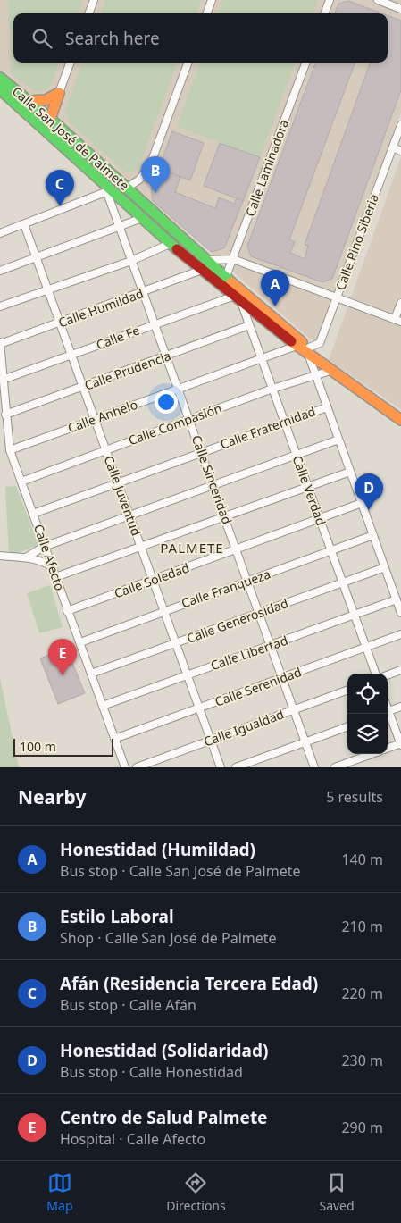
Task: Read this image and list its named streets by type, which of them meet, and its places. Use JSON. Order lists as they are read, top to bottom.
{
  "streets": {
    "street": [
      "Calle San José de Palmete",
      "Calle Laminadora",
      "Calle Pino Siberia",
      "Calle Humildad",
      "Calle Fe",
      "Calle Prudencia",
      "Calle Anhelo",
      "Calle Compasión",
      "Calle Fraternidad",
      "Calle Sinceridad",
      "Calle Verdad",
      "Calle Juventud",
      "Calle Afecto",
      "Calle Soledad",
      "Calle Franqueza",
      "Calle Generosidad",
      "Calle Libertad",
      "Calle Serenidad",
      "Calle Igualdad"
    ]
  },
  "crossings": [
    ["Calle San José de Palmete", "Calle Laminadora"],
    ["Calle San José de Palmete", "Calle Pino Siberia"],
    ["Calle San José de Palmete", "Calle Humildad"],
    ["Calle San José de Palmete", "Calle Fe"],
    ["Calle San José de Palmete", "Calle Anhelo"],
    ["Calle San José de Palmete", "Calle Compasión"],
    ["Calle San José de Palmete", "Calle Sinceridad"],
    ["Calle San José de Palmete", "Calle Verdad"],
    ["Calle Humildad", "Calle Sinceridad"],
    ["Calle Humildad", "Calle Juventud"],
    ["Calle Humildad", "Calle Afecto"],
    ["Calle Fe", "Calle Sinceridad"],
    ["Calle Fe", "Calle Juventud"],
    ["Calle Fe", "Calle Afecto"],
    ["Calle Prudencia", "Calle Sinceridad"],
    ["Calle Prudencia", "Calle Verdad"],
    ["Calle Prudencia", "Calle Juventud"],
    ["Calle Prudencia", "Calle Afecto"],
    ["Calle Anhelo", "Calle Sinceridad"],
    ["Calle Anhelo", "Calle Verdad"],
    ["Calle Anhelo", "Calle Juventud"],
    ["Calle Anhelo", "Calle Afecto"],
    ["Calle Compasión", "Calle Sinceridad"],
    ["Calle Compasión", "Calle Verdad"],
    ["Calle Compasión", "Calle Juventud"],
    ["Calle Compasión", "Calle Afecto"],
    ["Calle Fraternidad", "Calle Sinceridad"],
    ["Calle Fraternidad", "Calle Verdad"],
    ["Calle Fraternidad", "Calle Juventud"],
    ["Calle Fraternidad", "Calle Afecto"],
    ["Calle Sinceridad", "Calle Soledad"],
    ["Calle Sinceridad", "Calle Franqueza"],
    ["Calle Sinceridad", "Calle Generosidad"],
    ["Calle Sinceridad", "Calle Libertad"],
    ["Calle Sinceridad", "Calle Serenidad"],
    ["Calle Sinceridad", "Calle Igualdad"],
    ["Calle Verdad", "Calle Soledad"],
    ["Calle Verdad", "Calle Franqueza"],
    ["Calle Verdad", "Calle Generosidad"],
    ["Calle Verdad", "Calle Libertad"],
    ["Calle Verdad", "Calle Serenidad"],
    ["Calle Juventud", "Calle Soledad"],
    ["Calle Juventud", "Calle Franqueza"],
    ["Calle Juventud", "Calle Generosidad"],
    ["Calle Juventud", "Calle Libertad"],
    ["Calle Juventud", "Calle Serenidad"],
    ["Calle Juventud", "Calle Igualdad"],
    ["Calle Afecto", "Calle Soledad"],
    ["Calle Afecto", "Calle Franqueza"],
    ["Calle Afecto", "Calle Generosidad"],
    ["Calle Afecto", "Calle Libertad"],
    ["Calle Afecto", "Calle Serenidad"]
  ],
  "districts": ["PALMETE"],
  "scale_bar": "100 m",
  "page": {
    "search": "Search here",
    "pins": [
      "B",
      "C",
      "A",
      "D",
      "E"
    ],
    "scale": "100 m",
    "heading": ["Nearby", "5 results"],
    "list": [
      {
        "mark": "A",
        "name": "Honestidad (Humildad)",
        "note": "Bus stop · Calle San José de Palmete",
        "value": "140 m"
      },
      {
        "mark": "B",
        "name": "Estilo Laboral",
        "note": "Shop · Calle San José de Palmete",
        "value": "210 m"
      },
      {
        "mark": "C",
        "name": "Afán (Residencia Tercera Edad)",
        "note": "Bus stop · Calle Afán",
        "value": "220 m"
      },
      {
        "mark": "D",
        "name": "Honestidad (Solidaridad)",
        "note": "Bus stop · Calle Honestidad",
        "value": "230 m"
      },
      {
        "mark": "E",
        "name": "Centro de Salud Palmete",
        "note": "Hospital · Calle Afecto",
        "value": "290 m"
      }
    ],
    "nav": ["Map", "Directions", "Saved"]
  }
}
